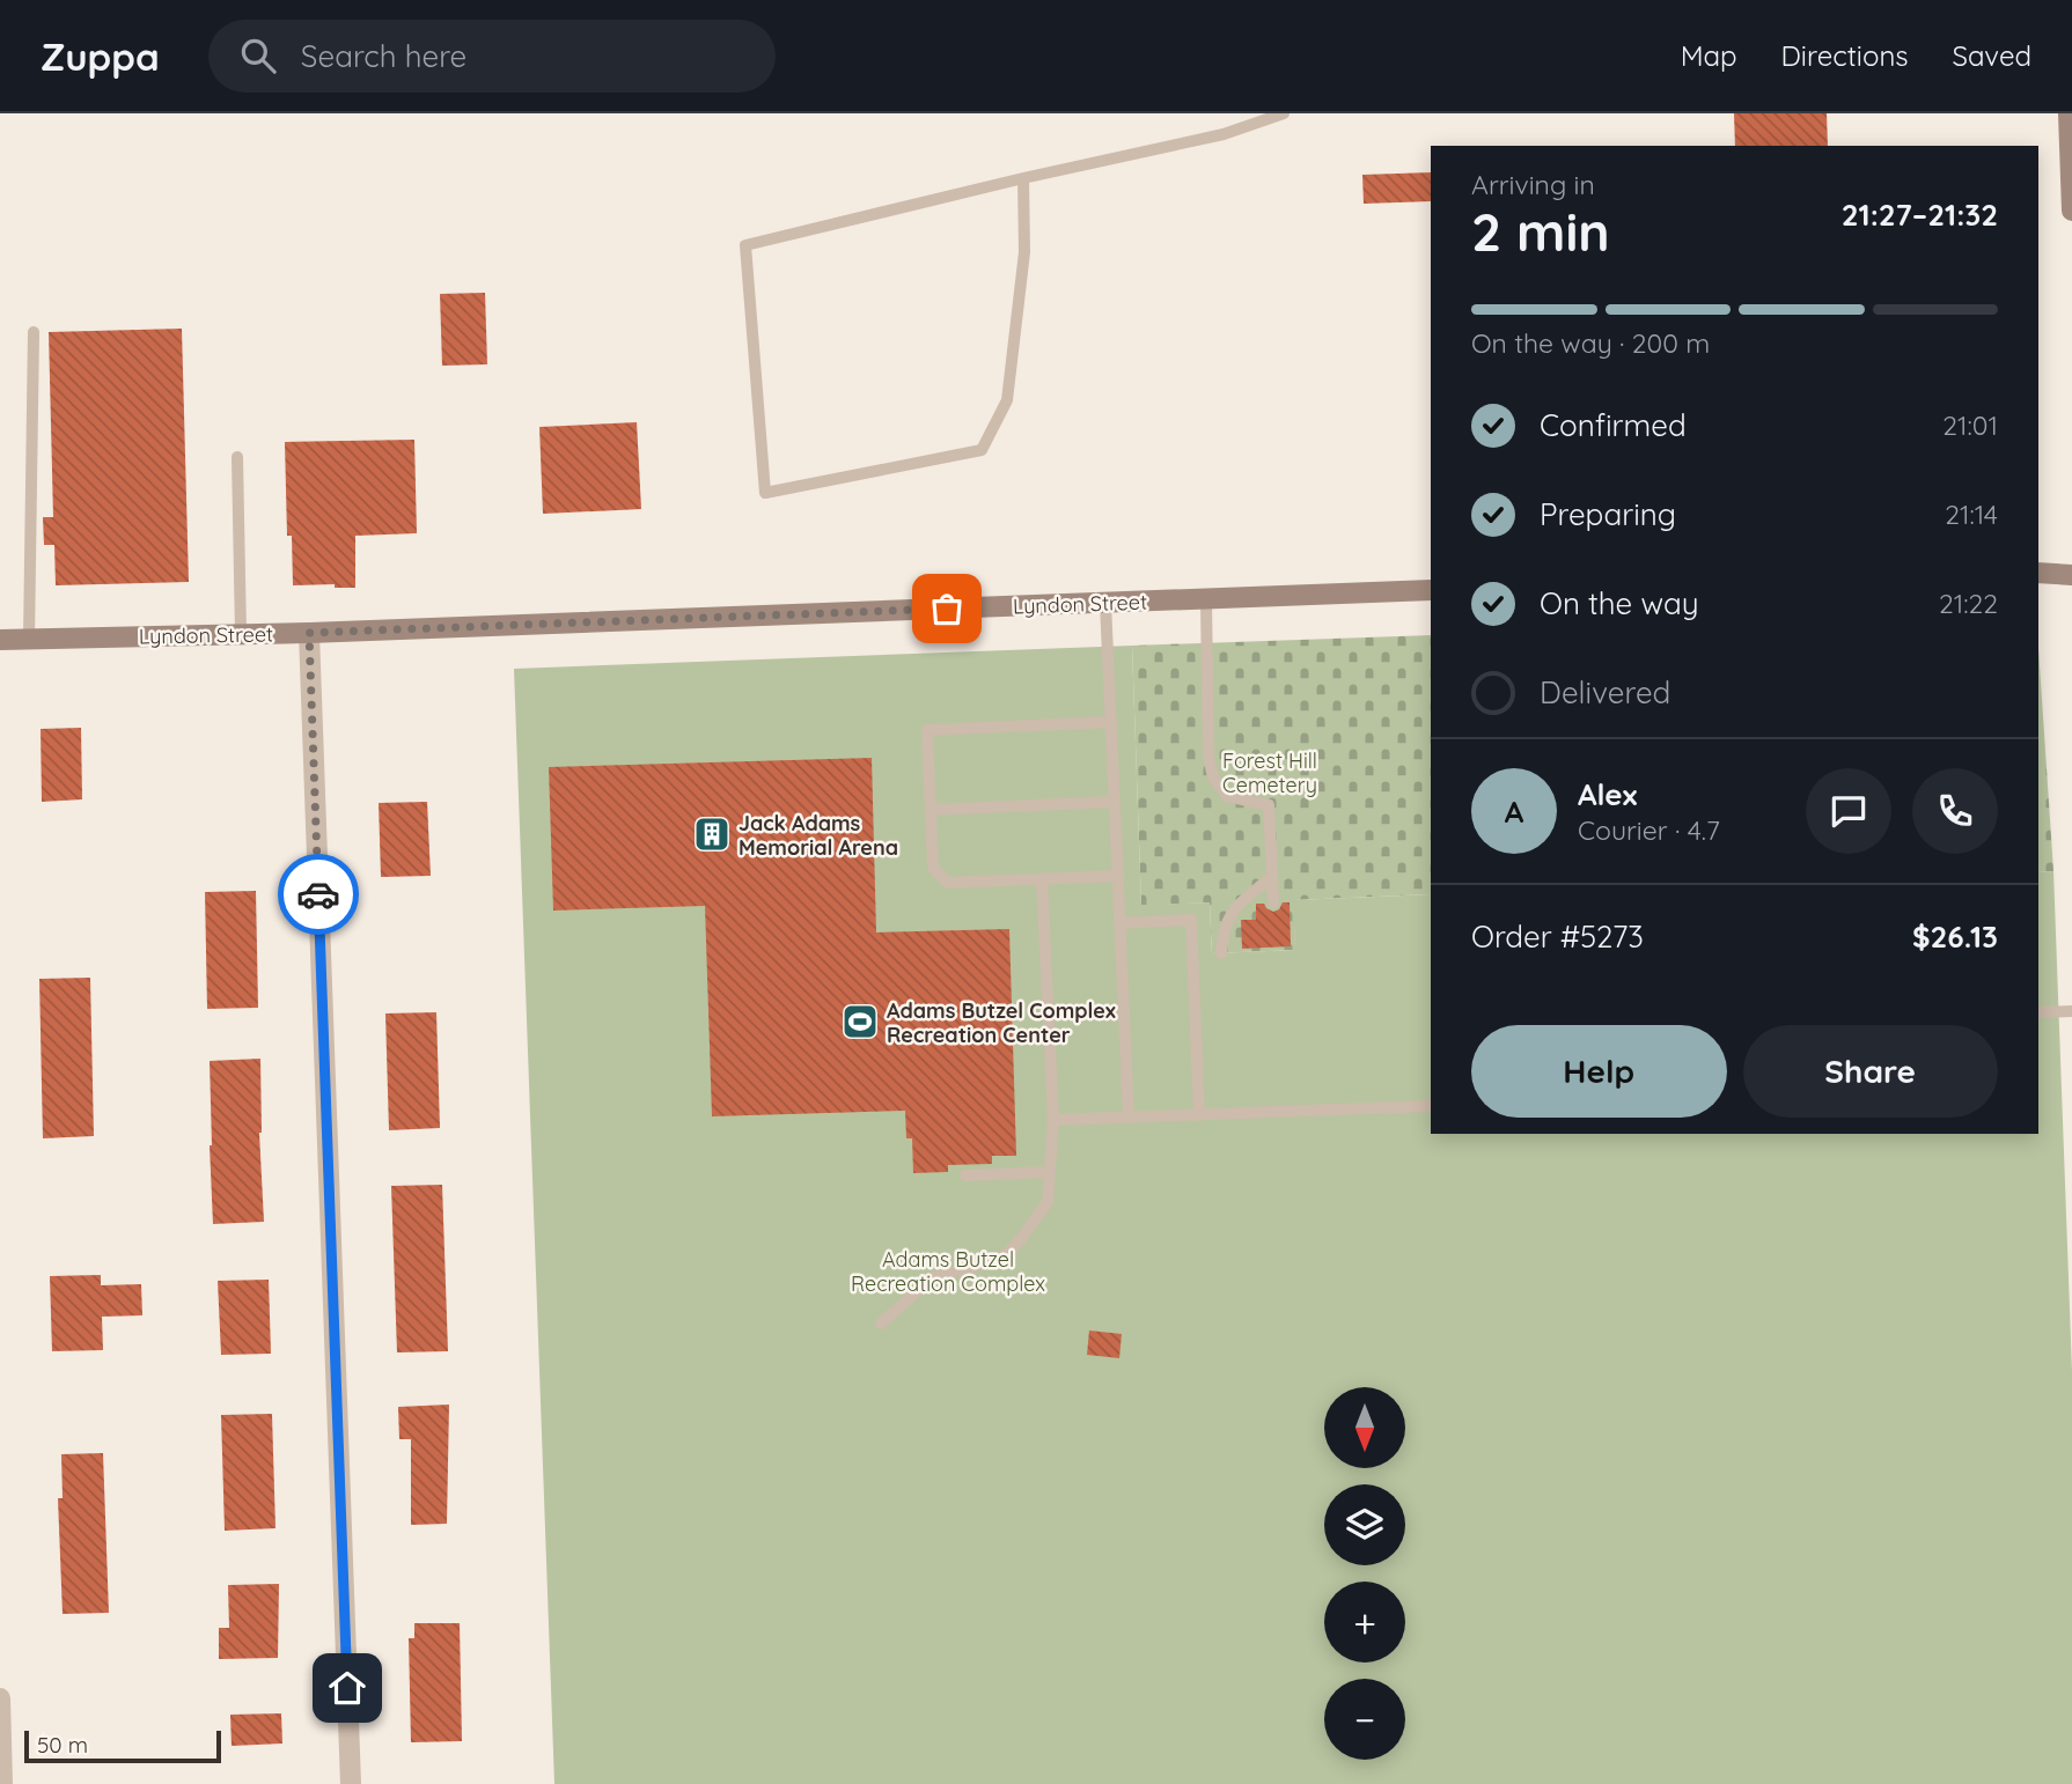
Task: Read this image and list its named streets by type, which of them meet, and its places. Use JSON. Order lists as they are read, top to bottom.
{
  "streets": {
    "street": ["Lyndon Street"]
  },
  "parks": ["Forest Hill Cemetery", "Adams Butzel Recreation Complex"],
  "places": {
    "building": ["Jack Adams Memorial Arena"],
    "sports": ["Adams Butzel Complex Recreation Center"]
  },
  "scale_bar": "50 m",
  "north": "bottom",
  "page": {
    "header": "Zuppa",
    "search": "Search here",
    "nav": ["Map", "Directions", "Saved"],
    "heading": ["2 min", "Arriving in", "21:27–21:32"],
    "panel": [
      "Alex",
      "Courier · 4.7",
      "Order #5273",
      "$26.13"
    ],
    "bar": "On the way · 200 m",
    "list": [
      ["Confirmed", "21:01"],
      ["Preparing", "21:14"],
      ["On the way", "21:22"],
      "Delivered"
    ],
    "round": "A",
    "buttons": ["Help", "Share"],
    "map_buttons": ["+", "−"],
    "scale": "50 m"
  }
}
